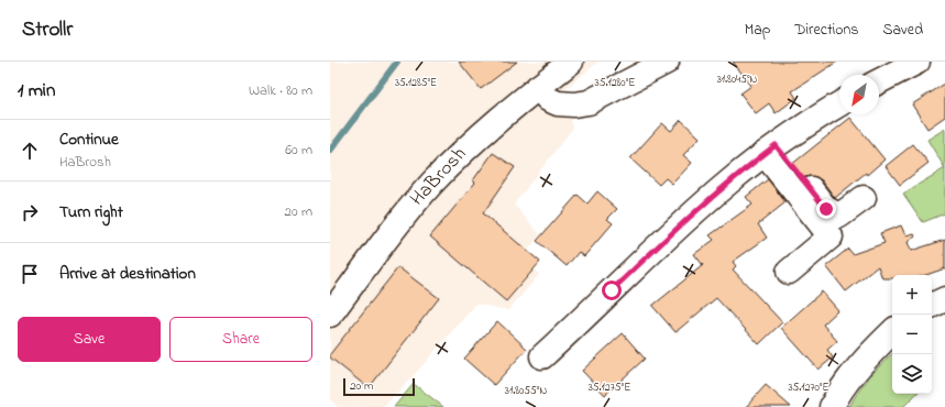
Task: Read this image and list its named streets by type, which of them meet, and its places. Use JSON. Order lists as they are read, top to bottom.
{
  "streets": {
    "street": ["HaBrosh"]
  },
  "scale_bar": "20 m",
  "north": "bottom left",
  "page": {
    "header": "Strollr",
    "nav": ["Map", "Directions", "Saved"],
    "heading": ["1 min", "Walk · 80 m"],
    "list": [
      ["Continue", "HaBrosh", "60 m"],
      ["Turn right", "20 m"],
      "Arrive at destination"
    ],
    "map_buttons": ["+", "−"],
    "buttons": ["Save", "Share"],
    "scale": "20 m"
  },
  "coordinates": [
    "31.8045°N",
    "35.1285°E",
    "35.1280°E",
    "35.1275°E",
    "35.1270°E",
    "31.8055°N"
  ]
}
